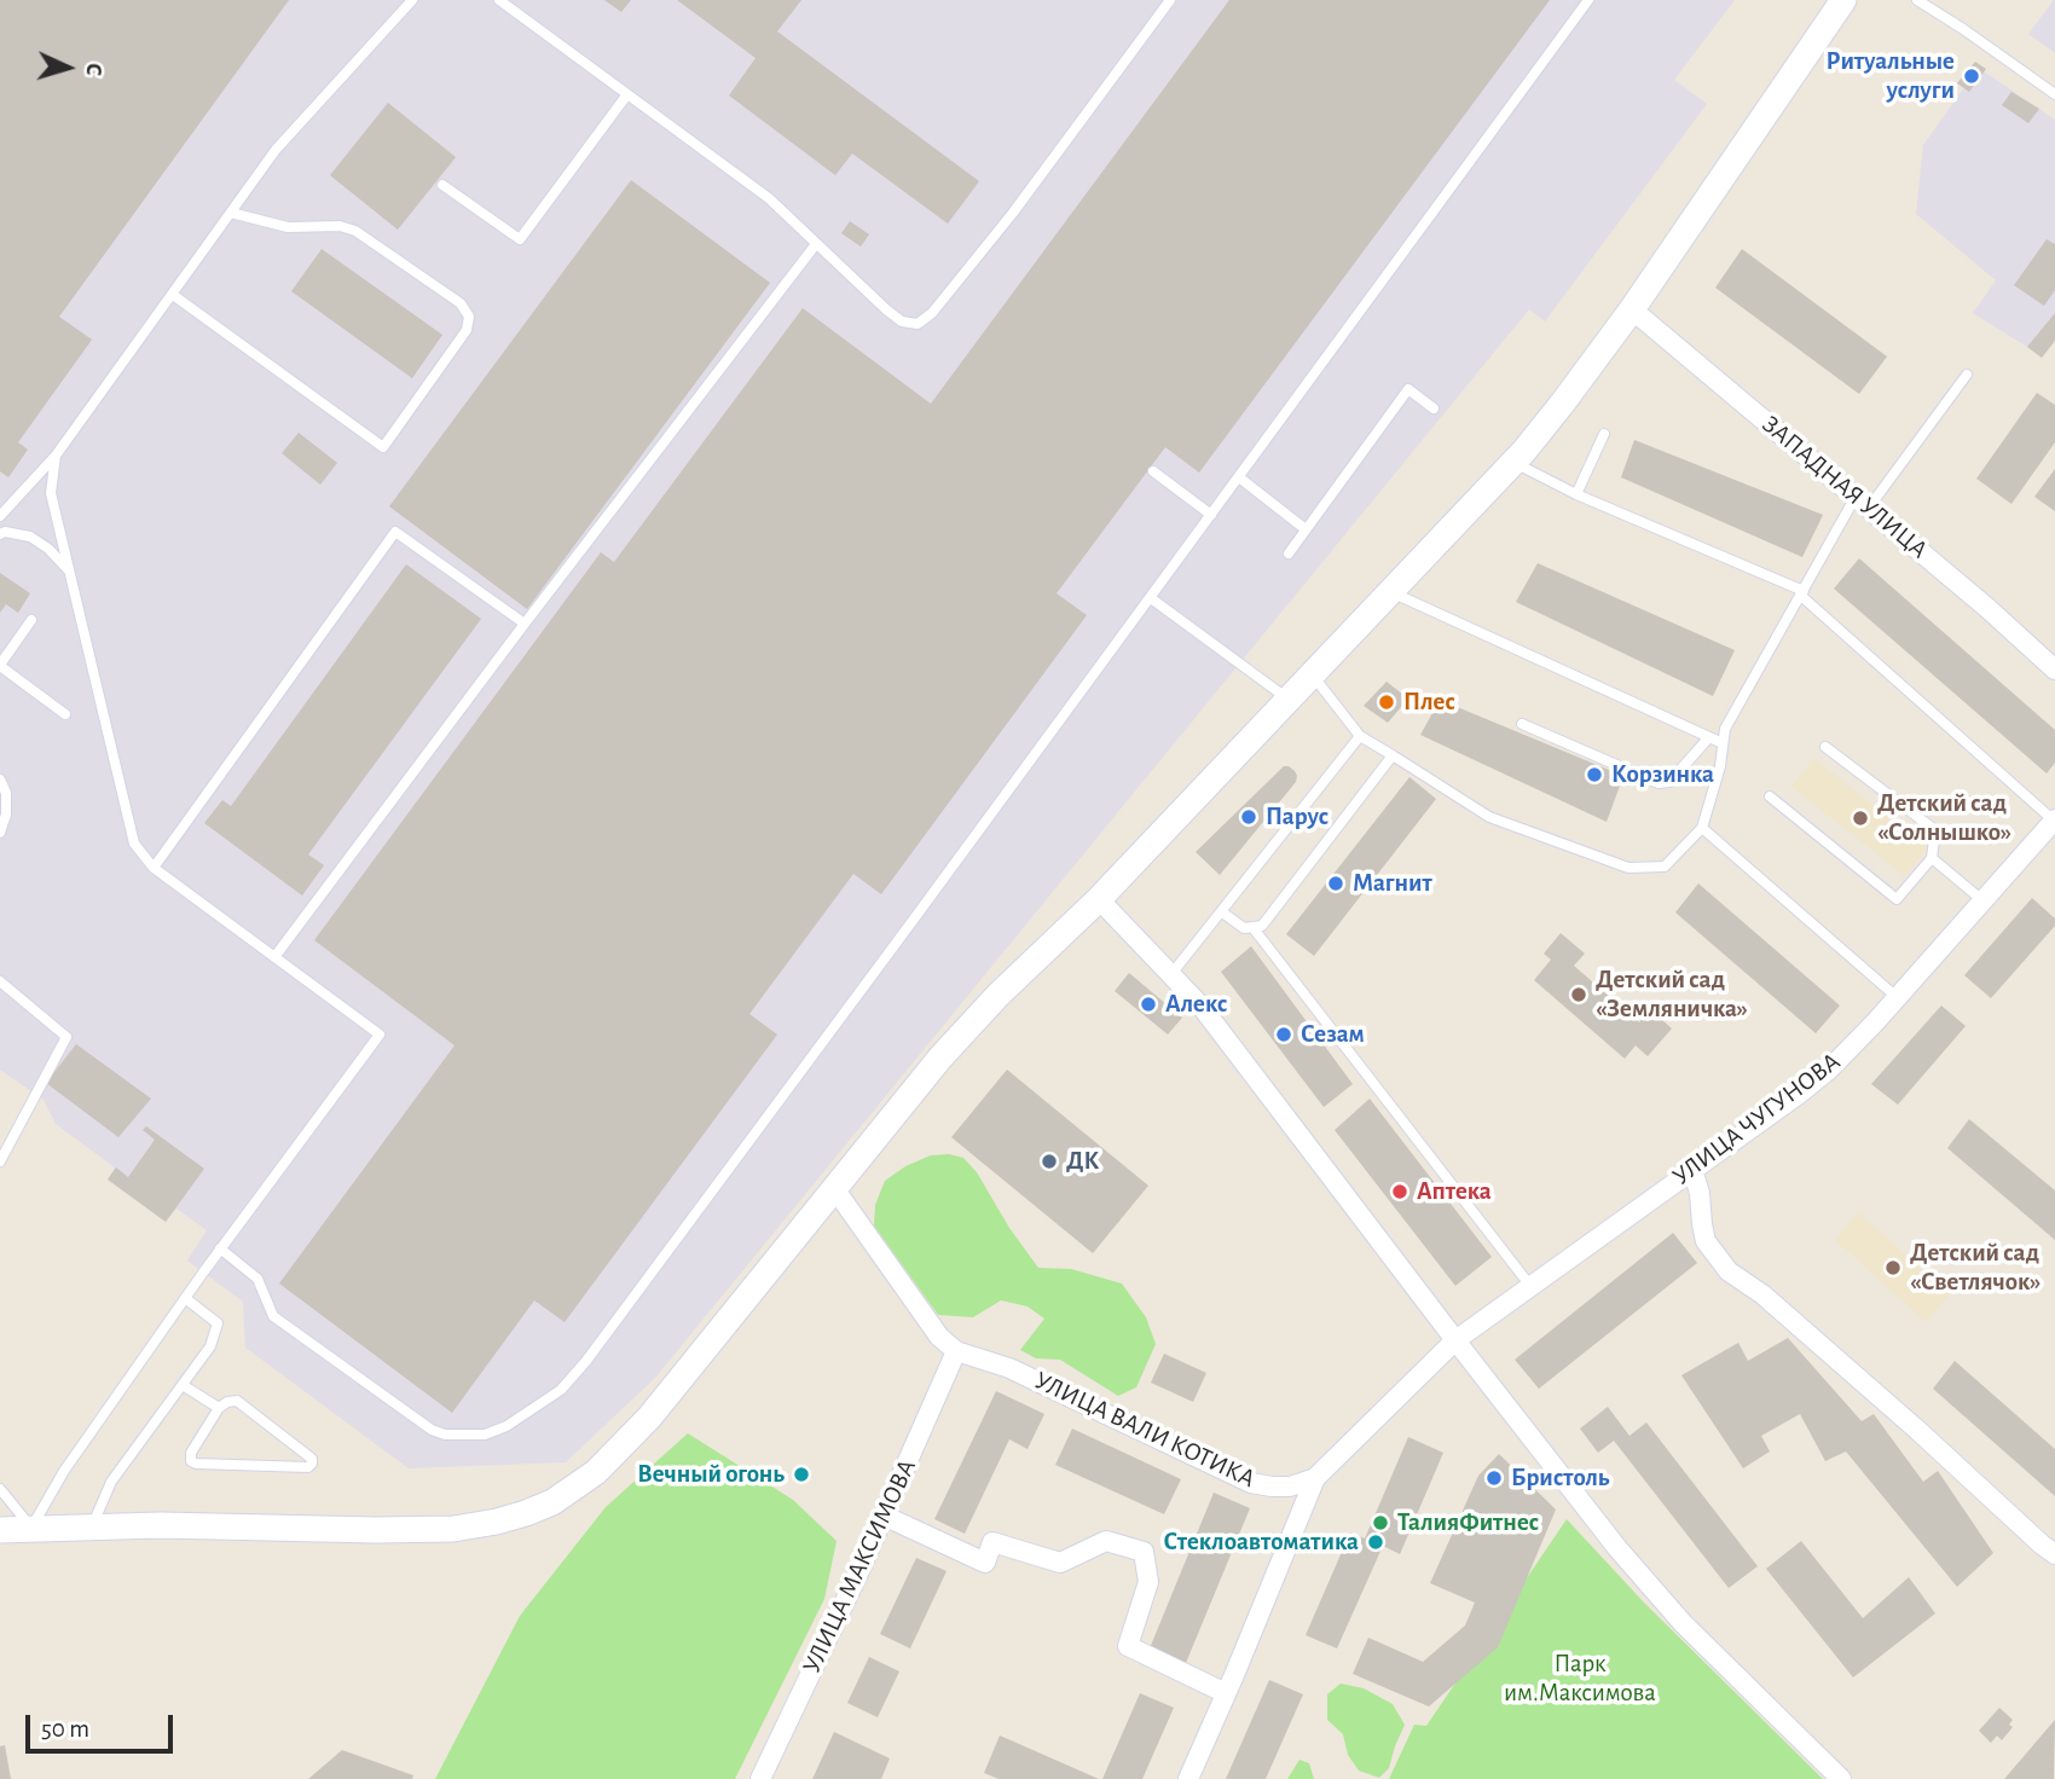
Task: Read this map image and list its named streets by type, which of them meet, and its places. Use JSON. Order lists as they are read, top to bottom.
{
  "streets": {
    "street": [
      "ЗАПАДНАЯ УЛИЦА",
      "УЛИЦА ЧУГУНОВА",
      "УЛИЦА ВАЛИ КОТИКА",
      "УЛИЦА МАКСИМОВА"
    ]
  },
  "crossings": [
    ["УЛИЦА ЧУГУНОВА", "УЛИЦА ВАЛИ КОТИКА"],
    ["УЛИЦА ВАЛИ КОТИКА", "УЛИЦА МАКСИМОВА"]
  ],
  "parks": ["Парк им.Максимова"],
  "places": [
    "Ритуальные услуги",
    "Плес",
    "Корзинка",
    "Парус",
    "Детский сад «Солнышко»",
    "Магнит",
    "Детский сад «Земляничка»",
    "Алекс",
    "Сезам",
    "ДК",
    "Аптека",
    "Детский сад «Светлячок»",
    "Вечный огонь",
    "Бристоль",
    "ТалияФитнес",
    "Стеклоавтоматика"
  ],
  "scale_bar": "50 m",
  "north": "right"
}
